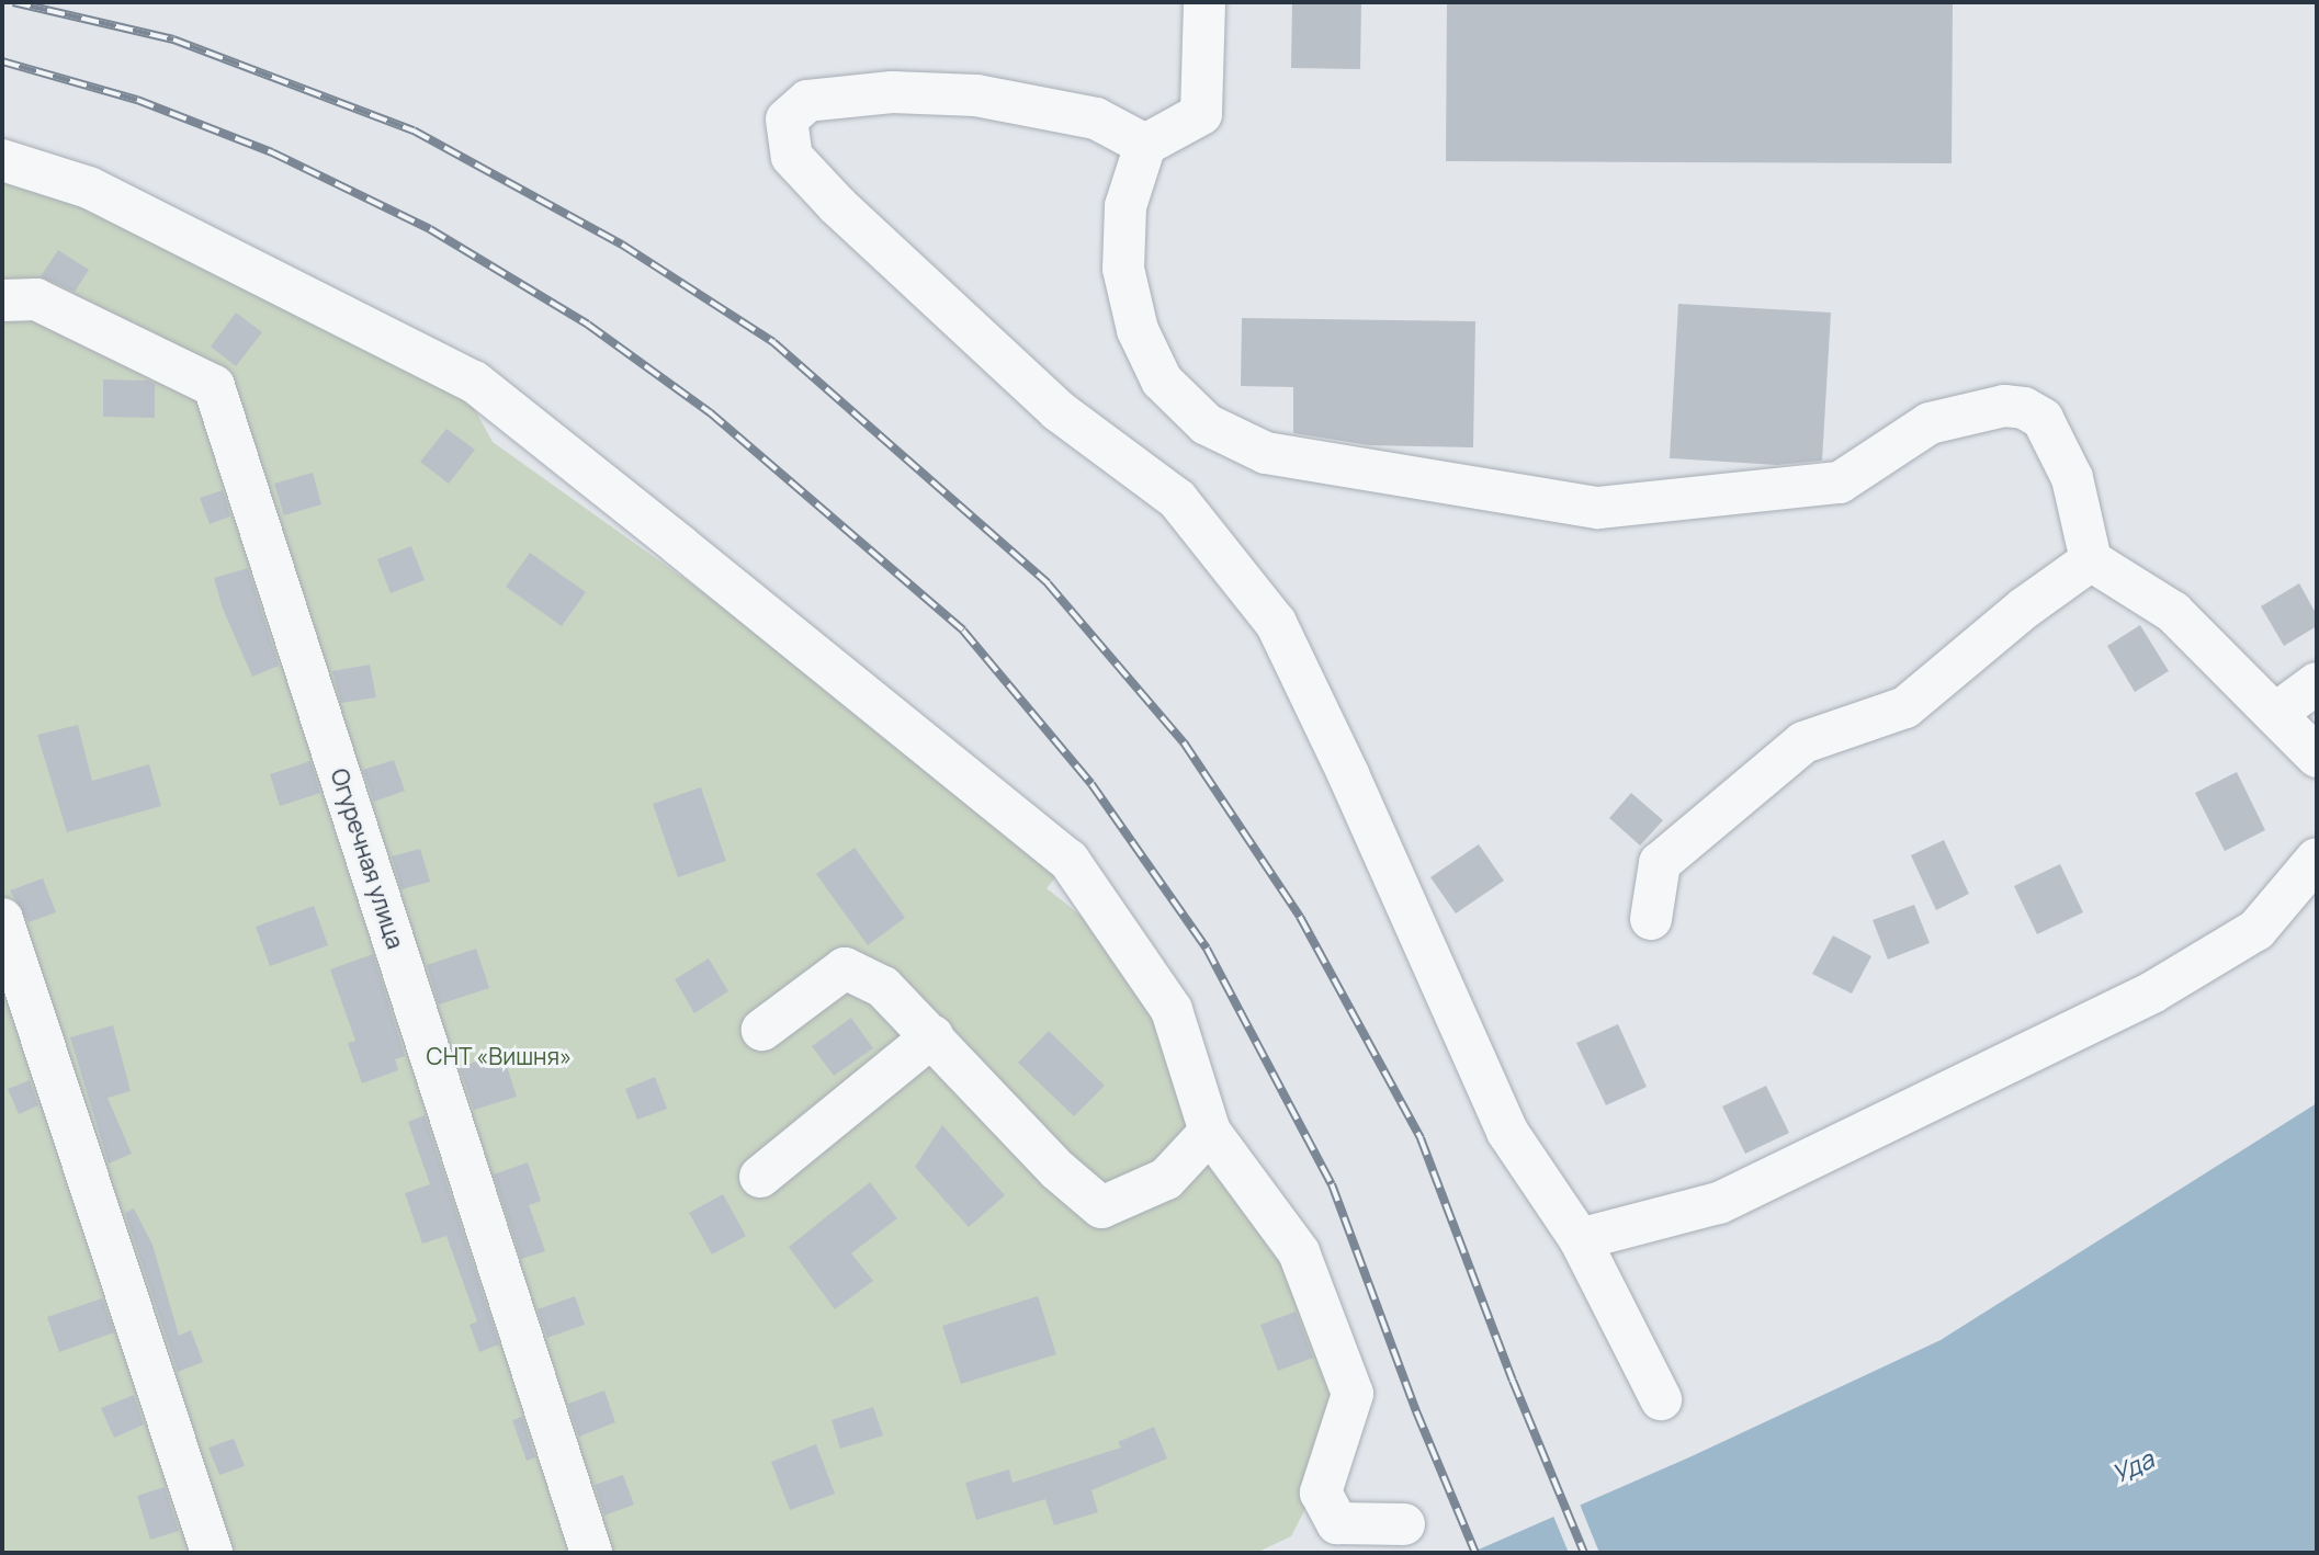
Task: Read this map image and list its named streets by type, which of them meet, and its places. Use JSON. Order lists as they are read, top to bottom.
{
  "streets": {
    "street": ["Огуречная улица"]
  },
  "water": ["Уда"],
  "parks": ["СНТ «Вишня»"]
}
